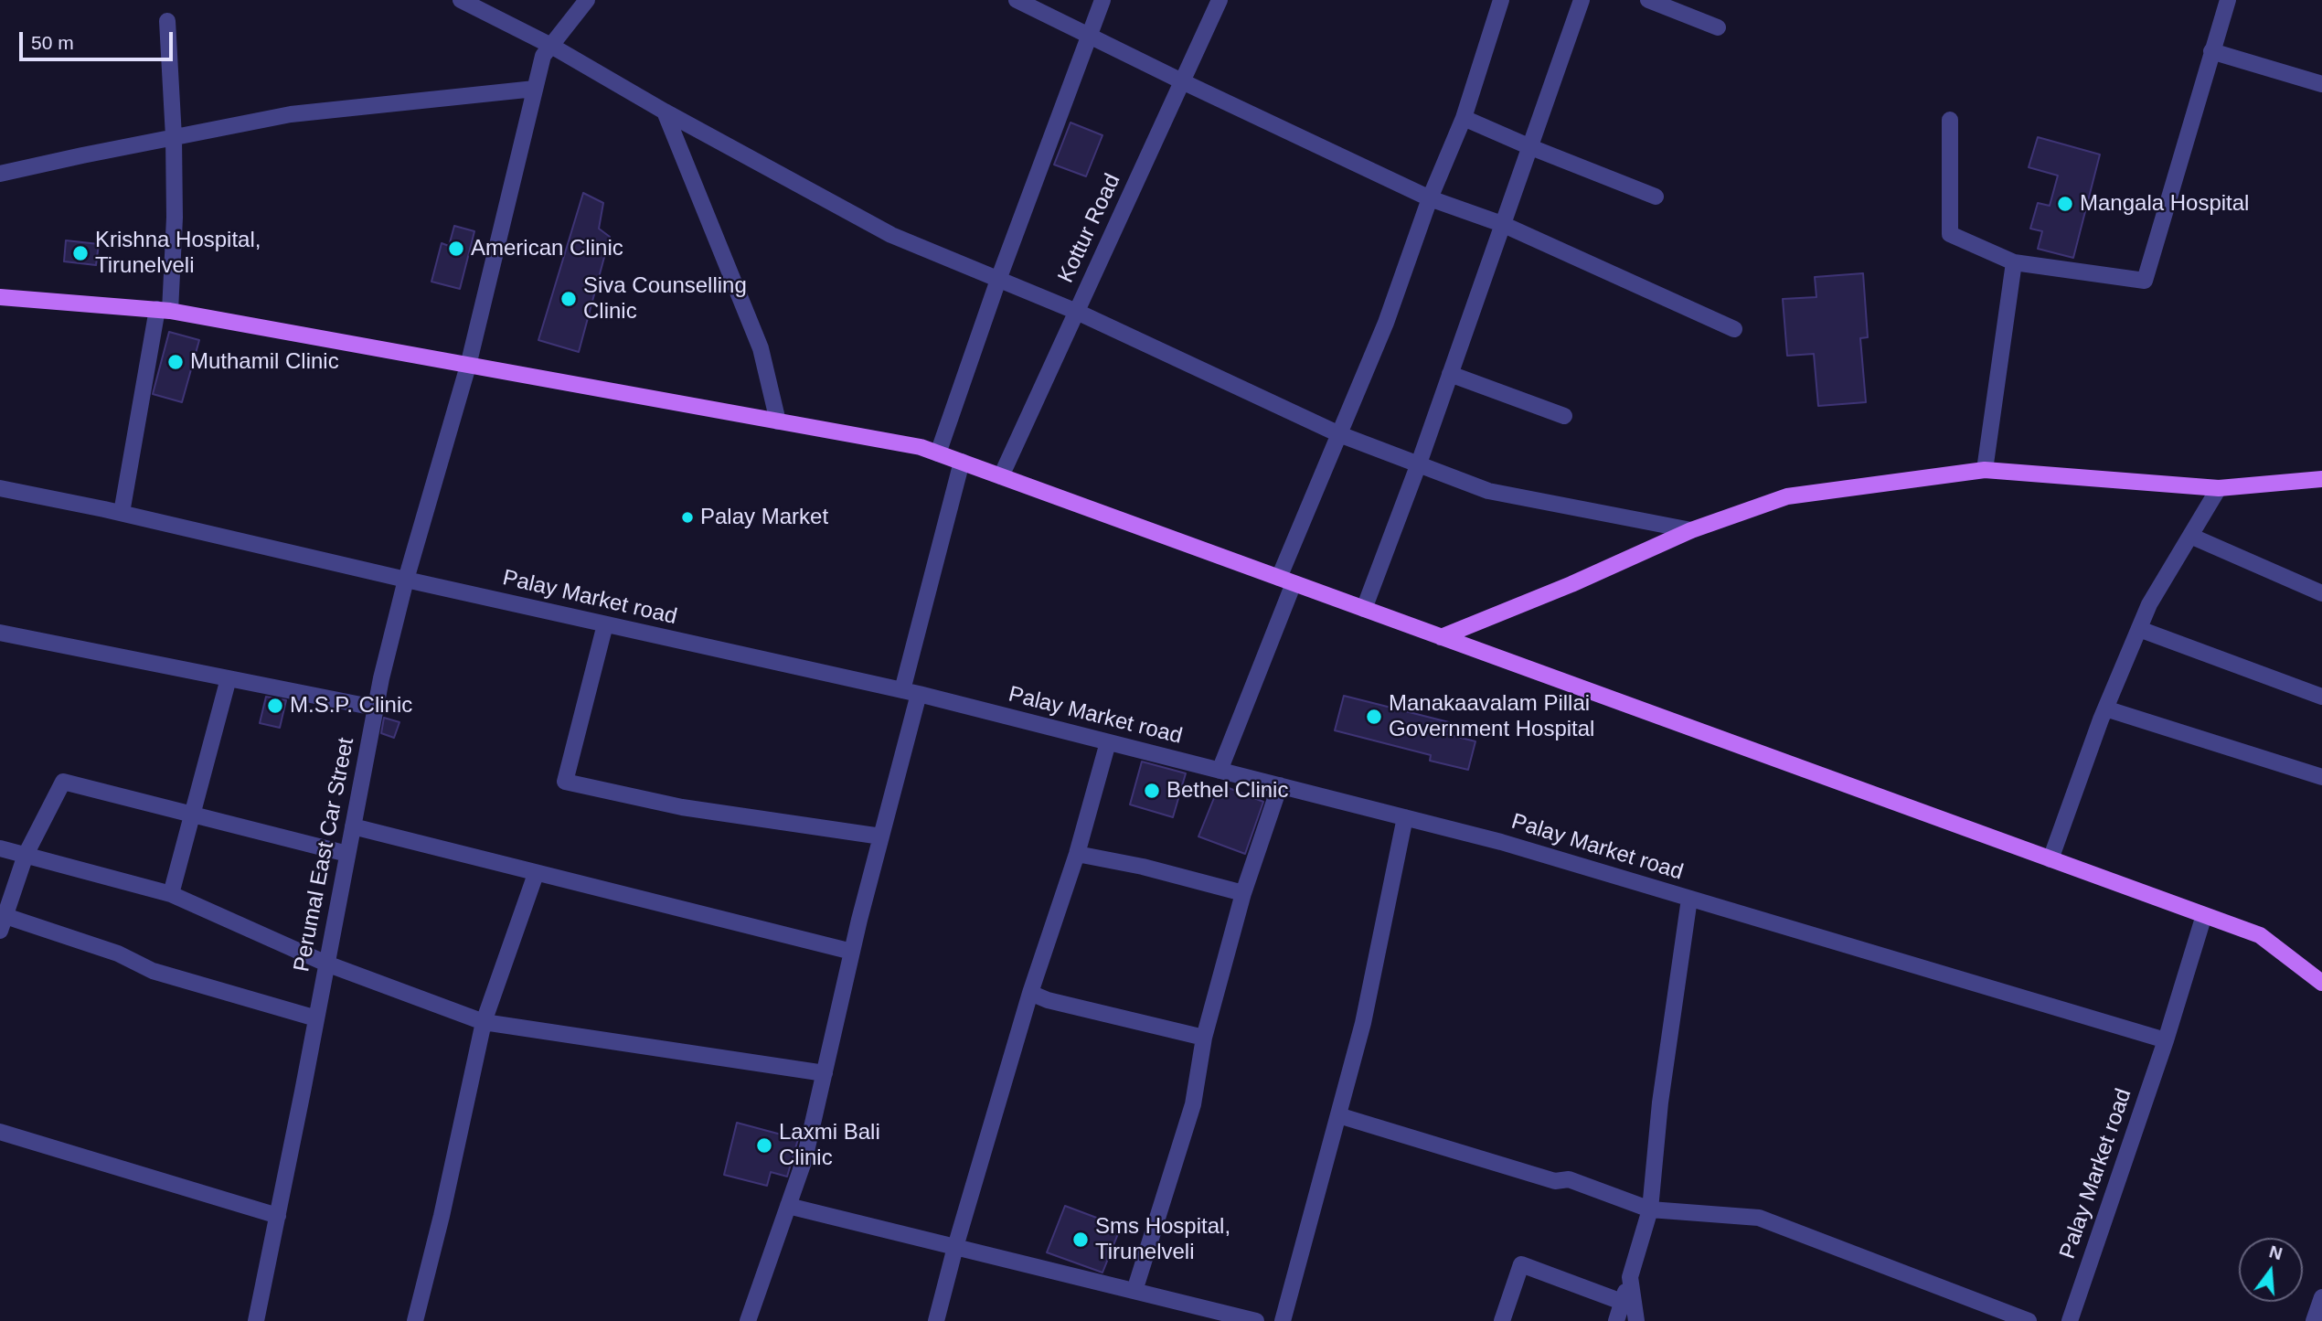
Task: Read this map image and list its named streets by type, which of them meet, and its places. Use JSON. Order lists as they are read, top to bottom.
{
  "streets": {
    "street": ["Kottur Road", "Palay Market road", "Perumal East Car Street"]
  },
  "crossings": [
    ["Palay Market road", "Perumal East Car Street"]
  ],
  "places": [
    "Mangala Hospital",
    "American Clinic",
    "Krishna Hospital, Tirunelveli",
    "Siva Counselling Clinic",
    "Muthamil Clinic",
    "Palay Market",
    "M.S.P. Clinic",
    "Manakaavalam Pillai Government Hospital",
    "Bethel Clinic",
    "Laxmi Bali Clinic",
    "Sms Hospital, Tirunelveli"
  ],
  "scale_bar": "50 m",
  "north": "top"
}
